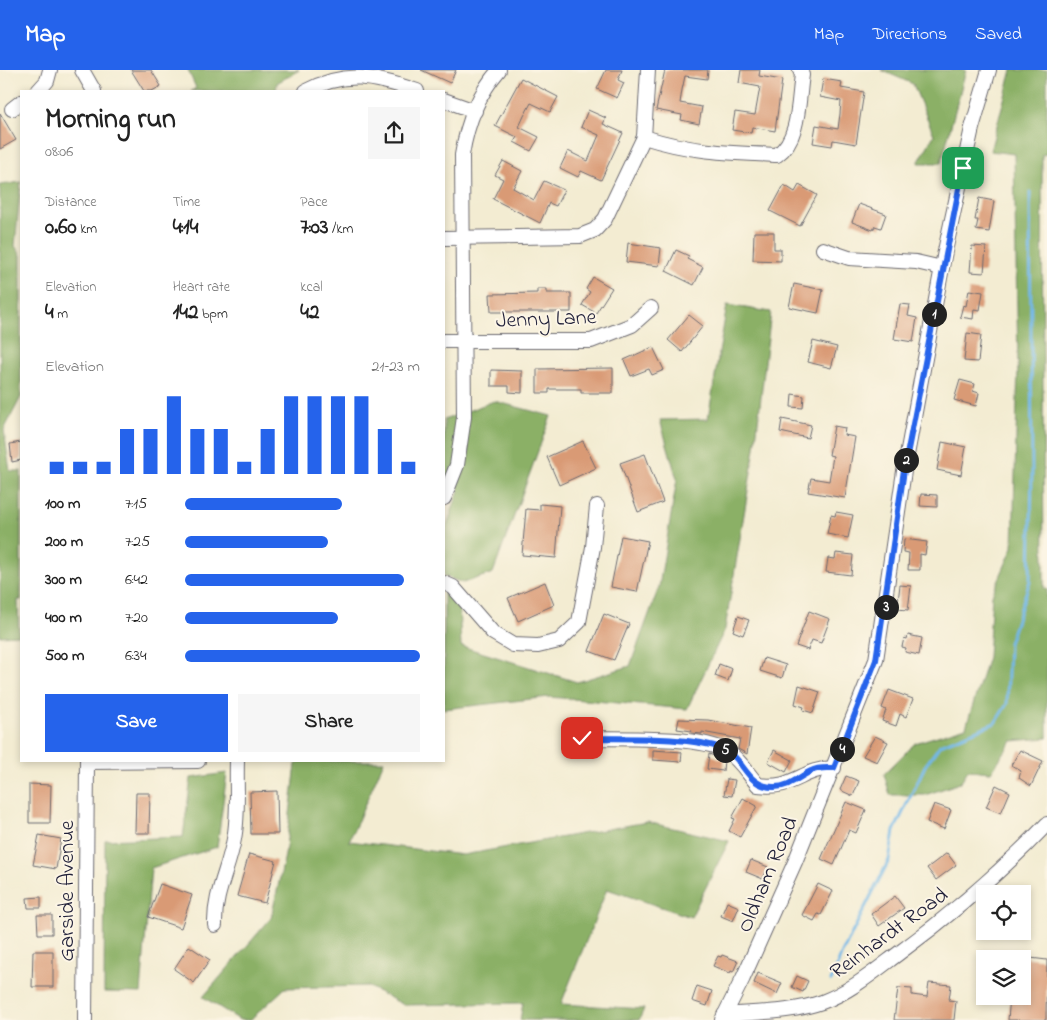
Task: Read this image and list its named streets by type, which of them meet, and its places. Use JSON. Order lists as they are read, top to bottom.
{
  "streets": {
    "street": [
      "Jenny Lane",
      "Oldham Road",
      "Garside Avenue",
      "Reinhardt Road"
    ]
  },
  "crossings": [
    ["Oldham Road", "Reinhardt Road"]
  ],
  "page": {
    "header": "Map",
    "nav": ["Map", "Directions", "Saved"],
    "heading": ["Morning run", "08:06"],
    "stats": [
      ["Distance", "0.60 km"],
      ["Time", "4:14"],
      ["Pace", "7:03 /km"],
      ["Elevation", "4 m"],
      ["Heart rate", "142 bpm"],
      ["kcal", "42"]
    ],
    "pins": [
      "1",
      "2",
      "3",
      "4",
      "5"
    ],
    "chart": ["Elevation", "21–23 m"],
    "list": [
      {
        "name": "100 m",
        "note": "7:15"
      },
      {
        "name": "200 m",
        "note": "7:25"
      },
      {
        "name": "300 m",
        "note": "6:42"
      },
      {
        "name": "400 m",
        "note": "7:20"
      },
      {
        "name": "500 m",
        "note": "6:34"
      }
    ],
    "buttons": ["Save", "Share"]
  }
}
